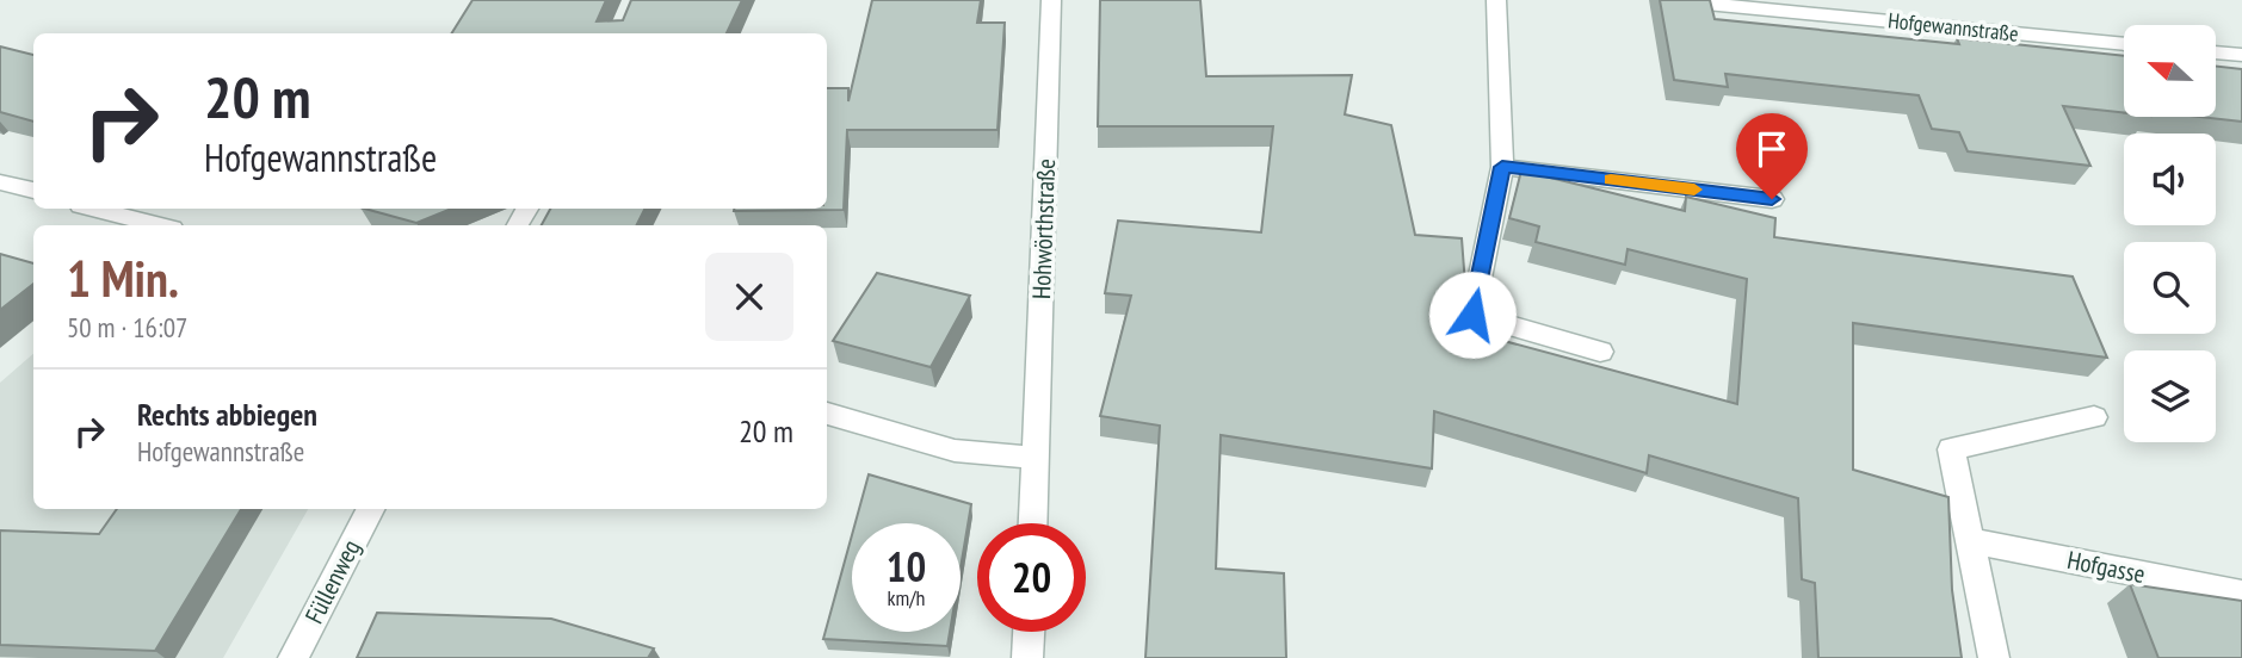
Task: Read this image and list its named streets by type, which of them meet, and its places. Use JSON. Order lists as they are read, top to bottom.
{
  "streets": {
    "street": [
      "Hofgewannstraße",
      "Hohwörthstraße",
      "Hofgasse",
      "Füllenweg"
    ]
  },
  "north": "left",
  "page": {
    "turn": ["20 m", "Hofgewannstraße"],
    "heading": ["1 Min.", "50 m · 16:07"],
    "list": [
      {
        "name": "Rechts abbiegen",
        "note": "Hofgewannstraße",
        "value": "20 m"
      }
    ],
    "speed": "10 km/h",
    "limit": "20"
  }
}
